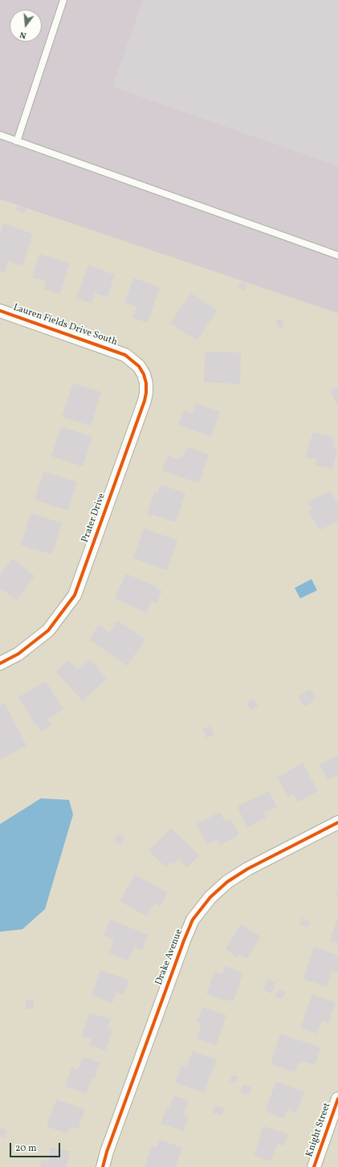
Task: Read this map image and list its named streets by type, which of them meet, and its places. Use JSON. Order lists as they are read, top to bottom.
{
  "streets": {
    "street": [
      "Lauren Fields Drive South",
      "Prater Drive",
      "Drake Avenue",
      "Knight Street"
    ]
  },
  "crossings": [
    ["Lauren Fields Drive South", "Prater Drive"]
  ],
  "scale_bar": "20 m",
  "north": "bottom"
}
